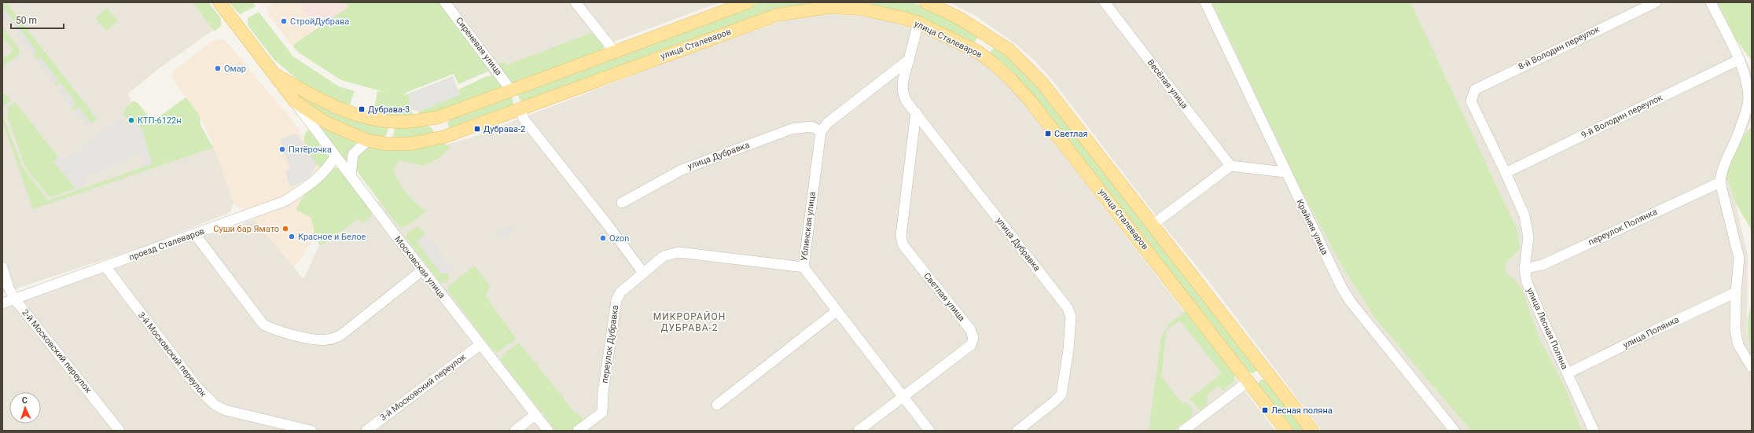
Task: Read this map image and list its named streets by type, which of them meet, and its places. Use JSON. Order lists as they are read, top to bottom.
{
  "streets": {
    "main road": ["улица Сталеваров"],
    "street": [
      "Сиреневая улица",
      "8-й Володин переулок",
      "Весёлая улица",
      "9-й Володин переулок",
      "улица Дубравка",
      "Ублинская улица",
      "Крайняя улица",
      "переулок Полянка",
      "проезд Сталеваров",
      "Московская улица",
      "Светлая улица",
      "улица Лесная Поляна",
      "улица Полянка",
      "переулок Дубравка",
      "2-й Московский переулок",
      "3-й Московский переулок"
    ]
  },
  "crossings": [
    ["улица Сталеваров", "Сиреневая улица"],
    ["улица Сталеваров", "Московская улица"],
    ["8-й Володин переулок", "улица Лесная Поляна"],
    ["9-й Володин переулок", "улица Лесная Поляна"],
    ["улица Дубравка", "Ублинская улица"],
    ["улица Дубравка", "Светлая улица"],
    ["Ублинская улица", "Светлая улица"],
    ["Ублинская улица", "переулок Дубравка"],
    ["переулок Полянка", "улица Лесная Поляна"],
    ["проезд Сталеваров", "Московская улица"],
    ["проезд Сталеваров", "2-й Московский переулок"],
    ["проезд Сталеваров", "3-й Московский переулок"],
    ["Московская улица", "3-й Московский переулок"],
    ["улица Лесная Поляна", "улица Полянка"]
  ],
  "districts": ["МИКРОРАЙОН ДУБРАВА-2"],
  "places": {
    "other": [
      "СтройДубрава",
      "Омар",
      "КТП-6122н",
      "Пятёрочка",
      "Суши бар Ямато",
      "Красное и Белое",
      "Ozon"
    ],
    "transit": [
      "Дубрава-3",
      "Дубрава-2",
      "Светлая",
      "Лесная поляна"
    ]
  },
  "scale_bar": "50 m",
  "north": "top"
}
